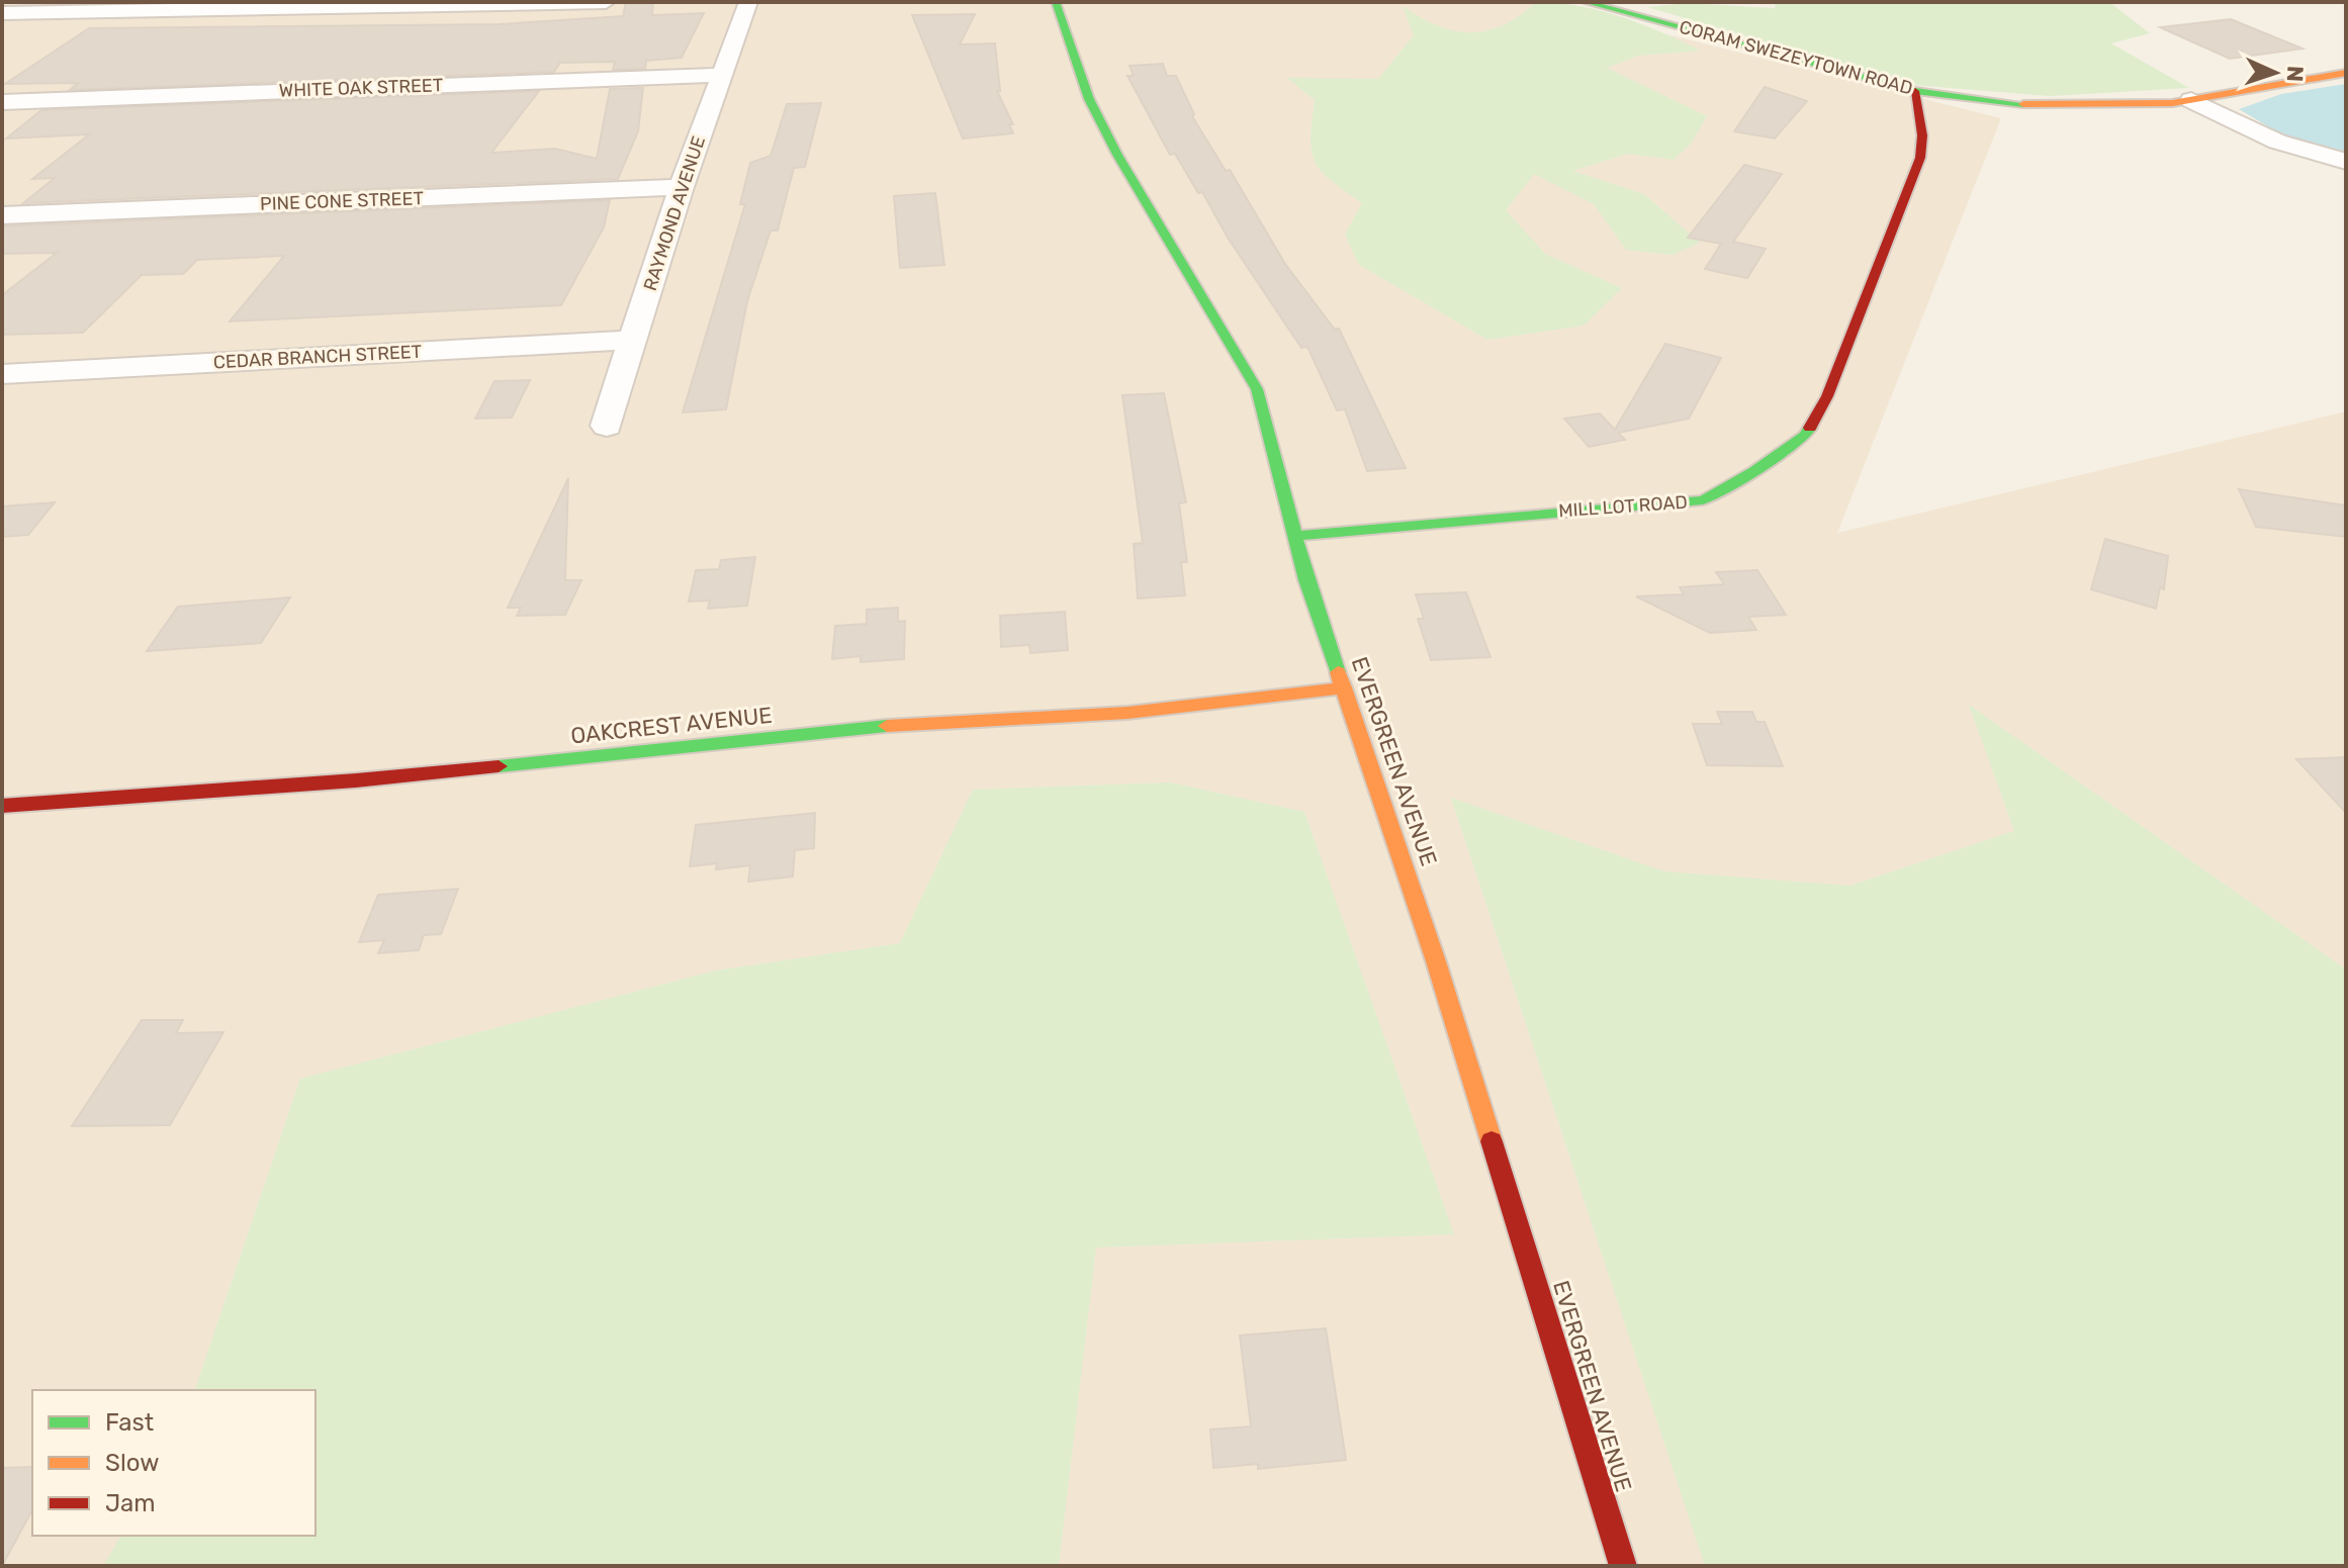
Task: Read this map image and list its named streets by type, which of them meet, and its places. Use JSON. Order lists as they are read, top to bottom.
{
  "streets": {
    "street": [
      "CORAM SWEZEYTOWN ROAD",
      "WHITE OAK STREET",
      "PINE CONE STREET",
      "RAYMOND AVENUE",
      "CEDAR BRANCH STREET",
      "MILL LOT ROAD",
      "OAKCREST AVENUE",
      "EVERGREEN AVENUE"
    ]
  },
  "crossings": [
    ["CORAM SWEZEYTOWN ROAD", "MILL LOT ROAD"],
    ["WHITE OAK STREET", "RAYMOND AVENUE"],
    ["PINE CONE STREET", "RAYMOND AVENUE"],
    ["RAYMOND AVENUE", "CEDAR BRANCH STREET"],
    ["MILL LOT ROAD", "EVERGREEN AVENUE"],
    ["OAKCREST AVENUE", "EVERGREEN AVENUE"]
  ],
  "legend": ["Fast", "Slow", "Jam"],
  "north": "right"
}
